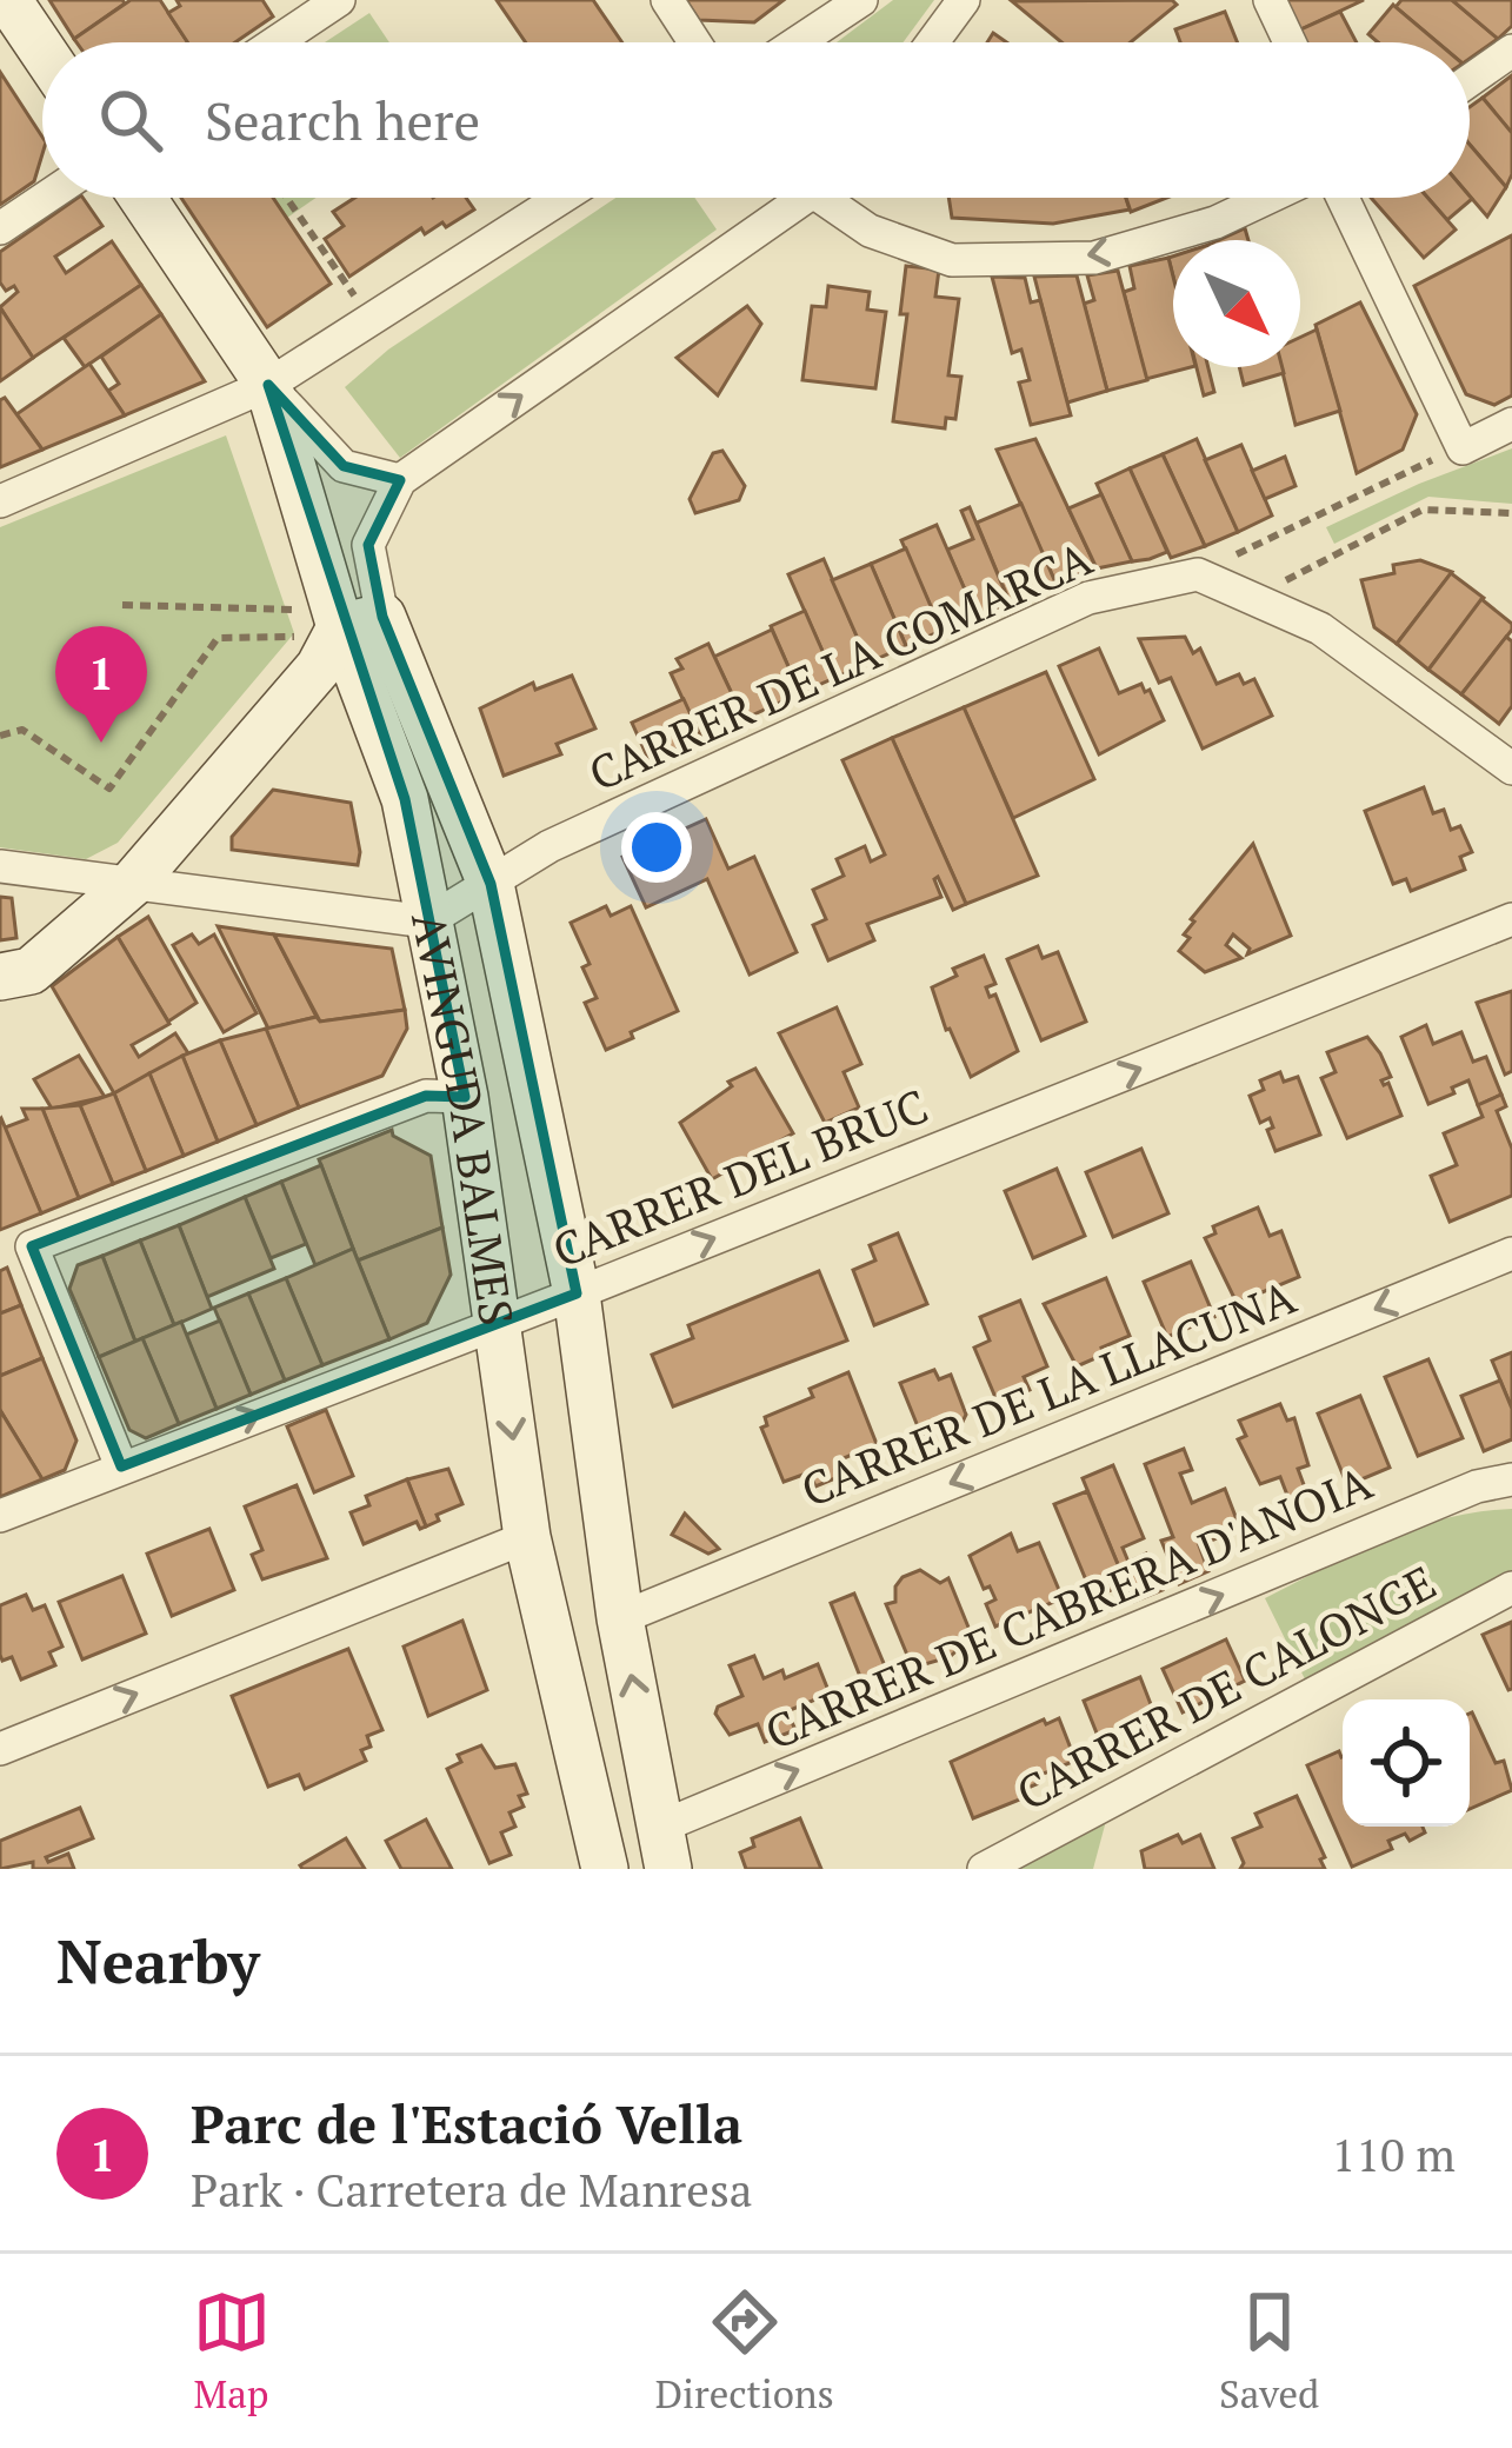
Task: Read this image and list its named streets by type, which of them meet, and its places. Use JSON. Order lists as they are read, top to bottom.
{
  "streets": {
    "street": [
      "CARRER DE LA COMARCA",
      "AVINGUDA BALMES",
      "CARRER DEL BRUC",
      "CARRER DE LA LLACUNA",
      "CARRER DE CABRERA D'ANOIA",
      "CARRER DE CALONGE"
    ]
  },
  "crossings": [
    ["CARRER DE LA COMARCA", "AVINGUDA BALMES"],
    ["AVINGUDA BALMES", "CARRER DEL BRUC"],
    ["AVINGUDA BALMES", "CARRER DE LA LLACUNA"],
    ["AVINGUDA BALMES", "CARRER DE CABRERA D'ANOIA"]
  ],
  "one_way": ["CARRER DE LA LLACUNA", "CARRER DE CABRERA D'ANOIA"],
  "north": "bottom right",
  "page": {
    "search": "Search here",
    "pins": "1",
    "heading": "Nearby",
    "list": [
      {
        "mark": "1",
        "name": "Parc de l'Estació Vella",
        "note": "Park · Carretera de Manresa",
        "value": "110 m"
      }
    ],
    "nav": ["Map", "Directions", "Saved"]
  }
}
